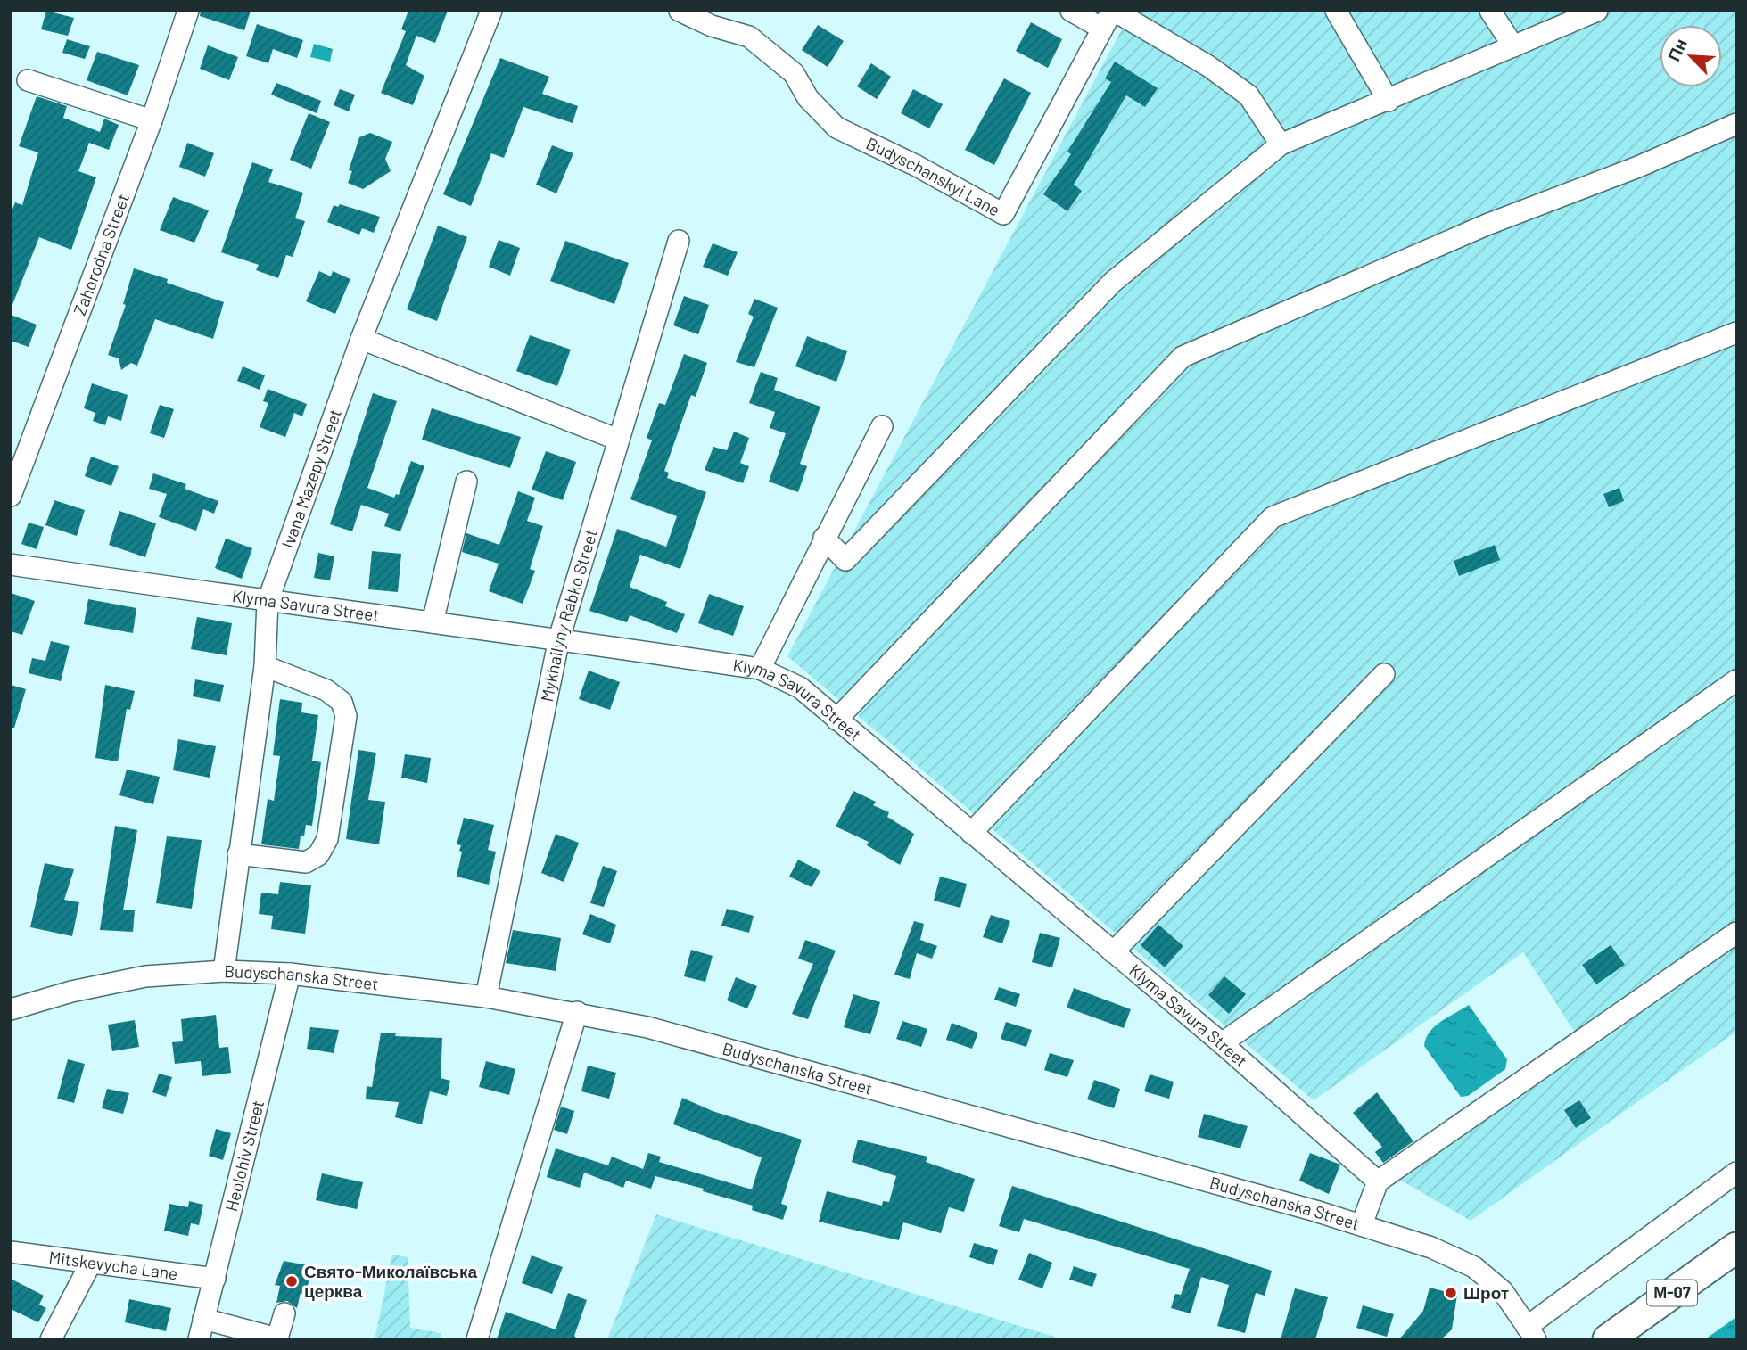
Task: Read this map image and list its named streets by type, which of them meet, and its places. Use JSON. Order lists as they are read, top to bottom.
{
  "streets": {
    "highway": ["М-07"],
    "street": [
      "Budyschanskyi Lane",
      "Zahorodna Street",
      "Ivana Mazepy Street",
      "Klyma Savura Street",
      "Mykhailyny Rabko Street",
      "Budyschanska Street",
      "Heolohiv Street",
      "Mitskevycha Lane"
    ]
  },
  "crossings": [
    ["Ivana Mazepy Street", "Klyma Savura Street"],
    ["Ivana Mazepy Street", "Budyschanska Street"],
    ["Klyma Savura Street", "Mykhailyny Rabko Street"],
    ["Mykhailyny Rabko Street", "Budyschanska Street"],
    ["Budyschanska Street", "Heolohiv Street"],
    ["Heolohiv Street", "Mitskevycha Lane"]
  ],
  "places": ["Свято-Миколаївська церква", "Шрот"],
  "north": "top left"
}
